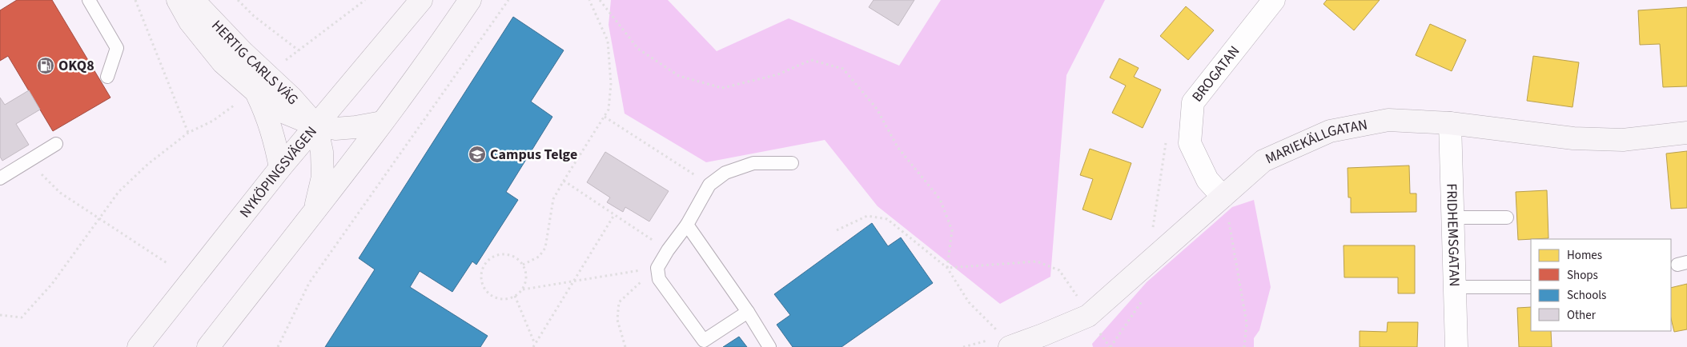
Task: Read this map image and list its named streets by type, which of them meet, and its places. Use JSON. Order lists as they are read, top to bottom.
{
  "streets": {
    "main road": ["HERTIG CARLS VÄG", "MARIEKÄLLGATAN", "NYKÖPINGSVÄGEN"],
    "street": ["BROGATAN", "FRIDHEMSGATAN"]
  },
  "crossings": [
    ["HERTIG CARLS VÄG", "NYKÖPINGSVÄGEN"],
    ["BROGATAN", "MARIEKÄLLGATAN"],
    ["MARIEKÄLLGATAN", "FRIDHEMSGATAN"]
  ],
  "places": {
    "fuel station": ["OKQ8"],
    "school or university": ["Campus Telge"]
  },
  "legend": [
    "Homes",
    "Shops",
    "Schools",
    "Other"
  ]
}
